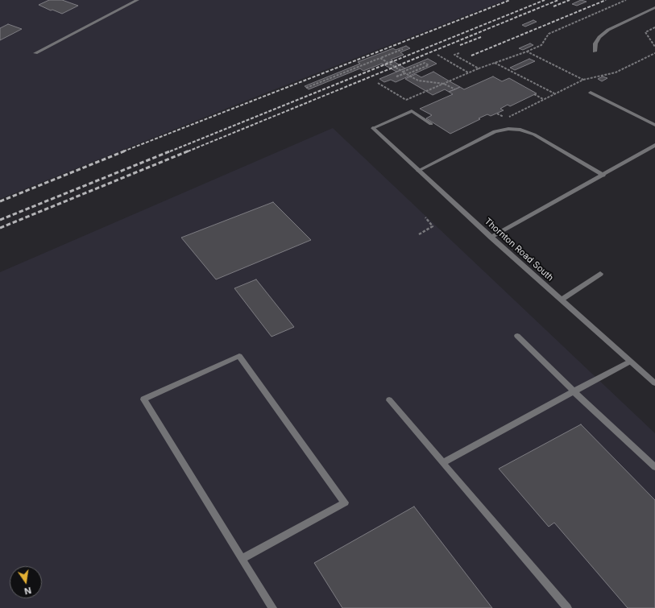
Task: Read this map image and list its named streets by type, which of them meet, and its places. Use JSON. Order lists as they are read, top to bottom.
{
  "streets": {
    "street": ["Thornton Road South"]
  },
  "north": "bottom"
}
